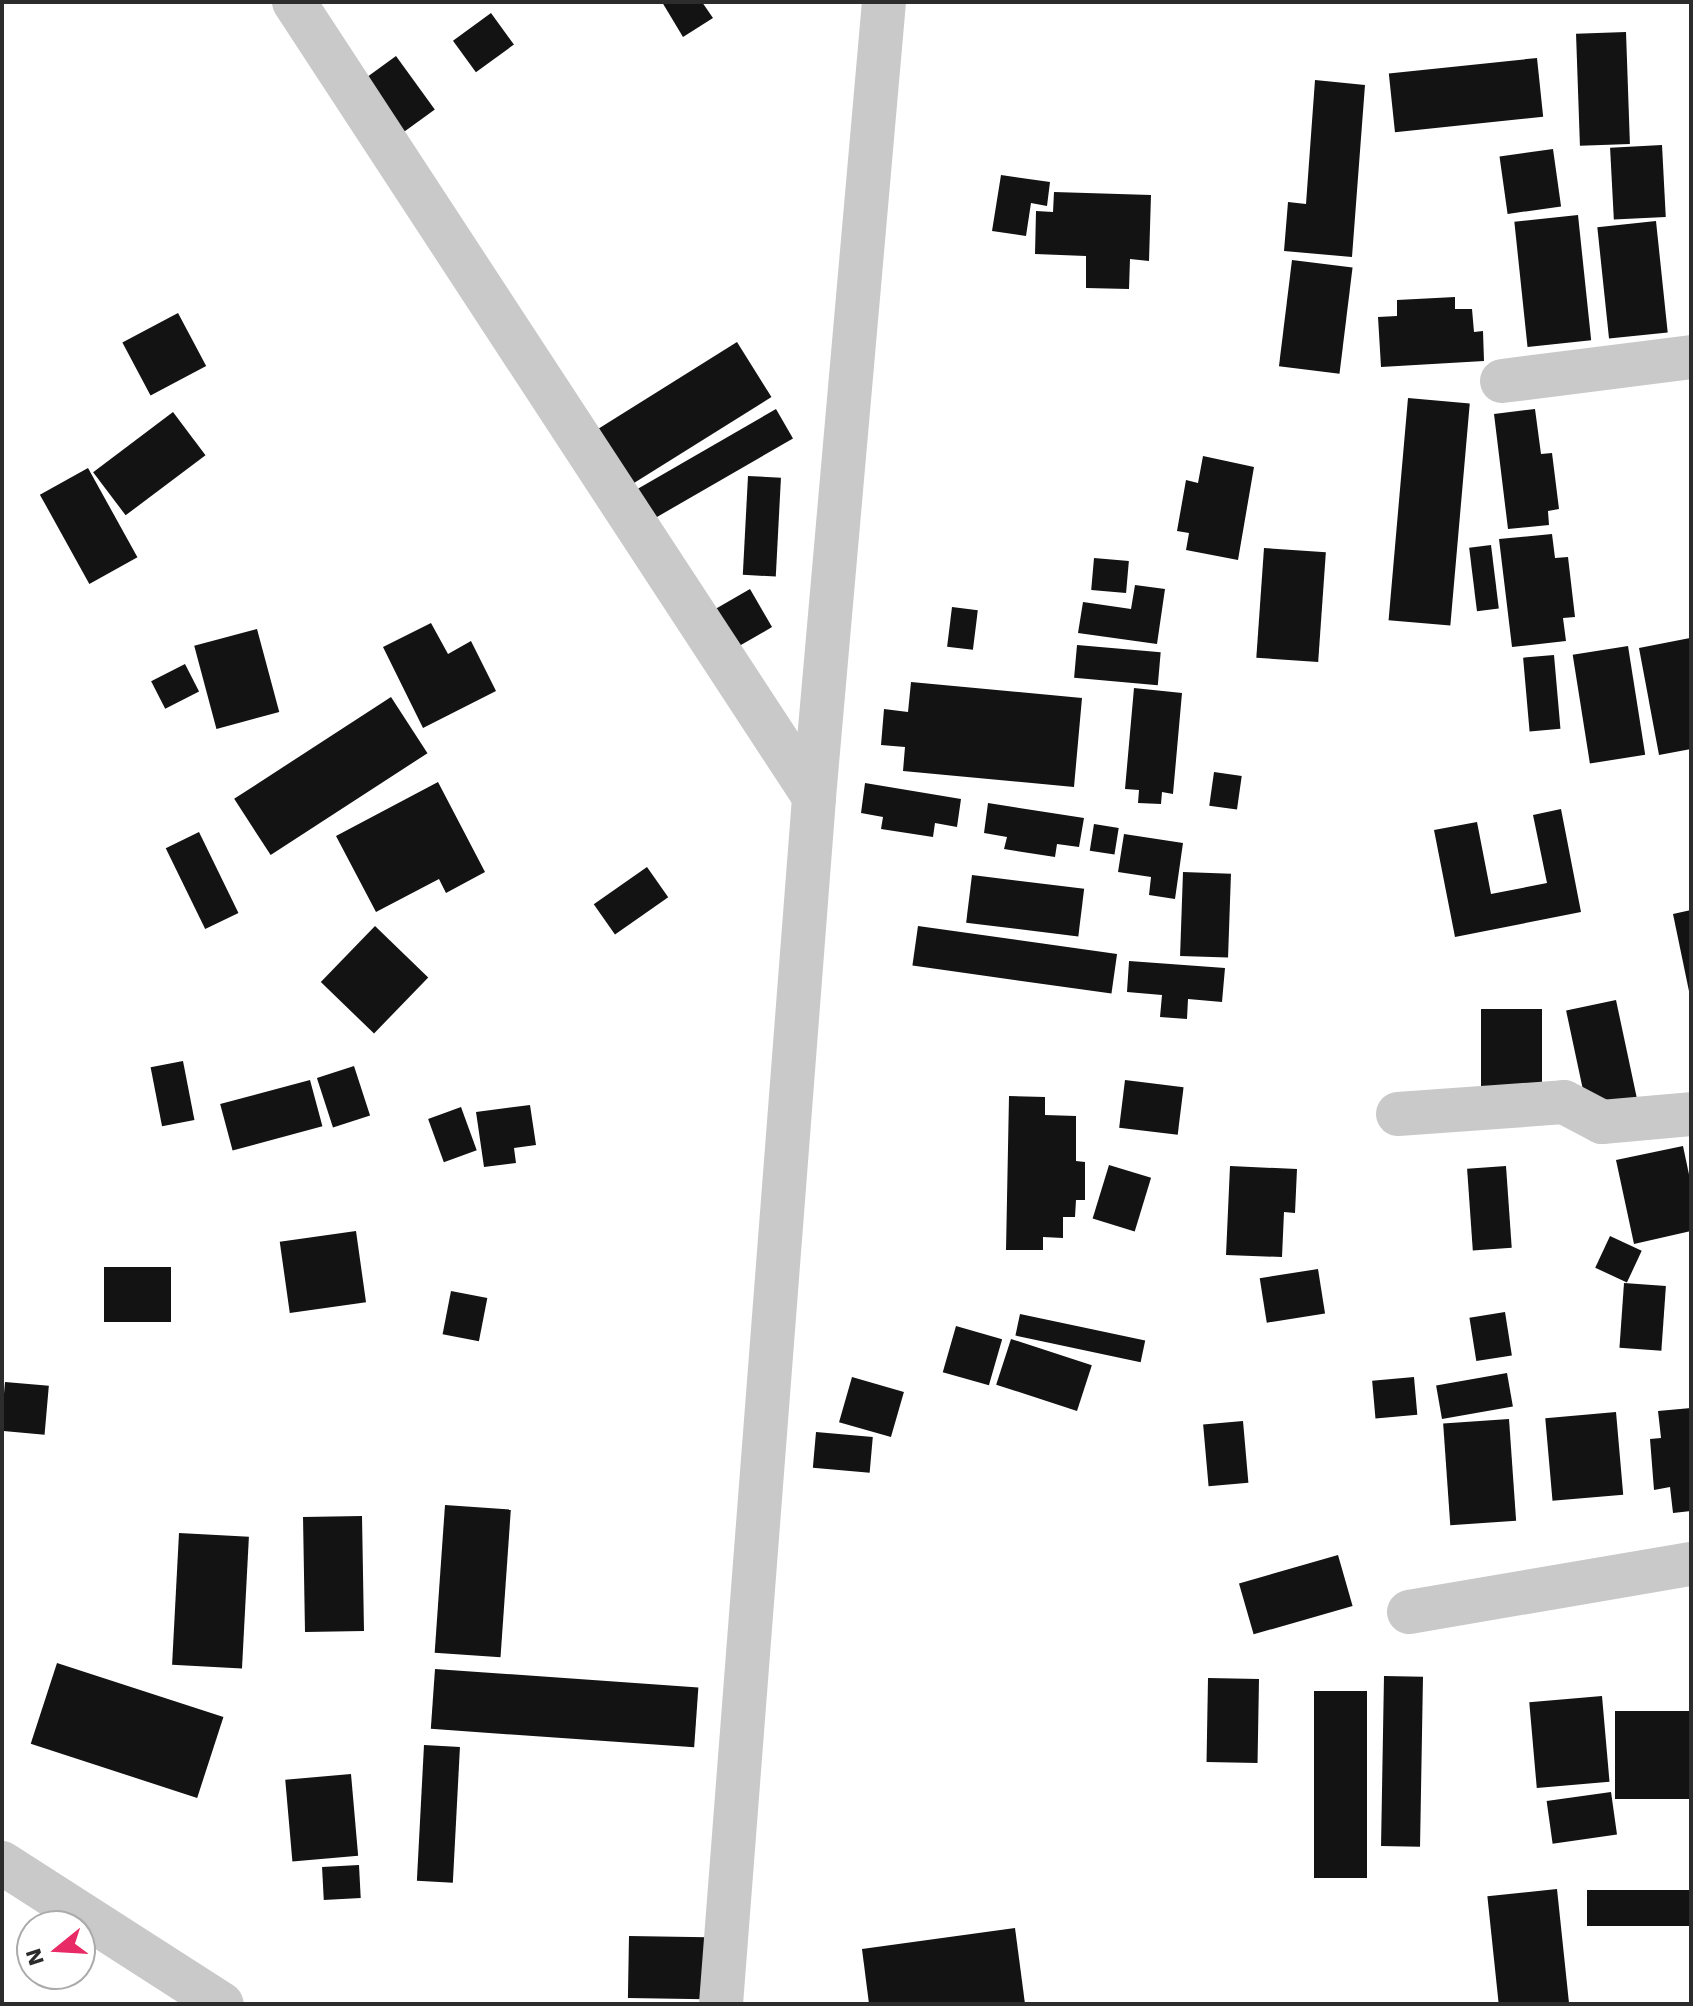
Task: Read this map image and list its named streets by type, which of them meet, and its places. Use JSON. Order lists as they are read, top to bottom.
{
  "north": "left"
}
